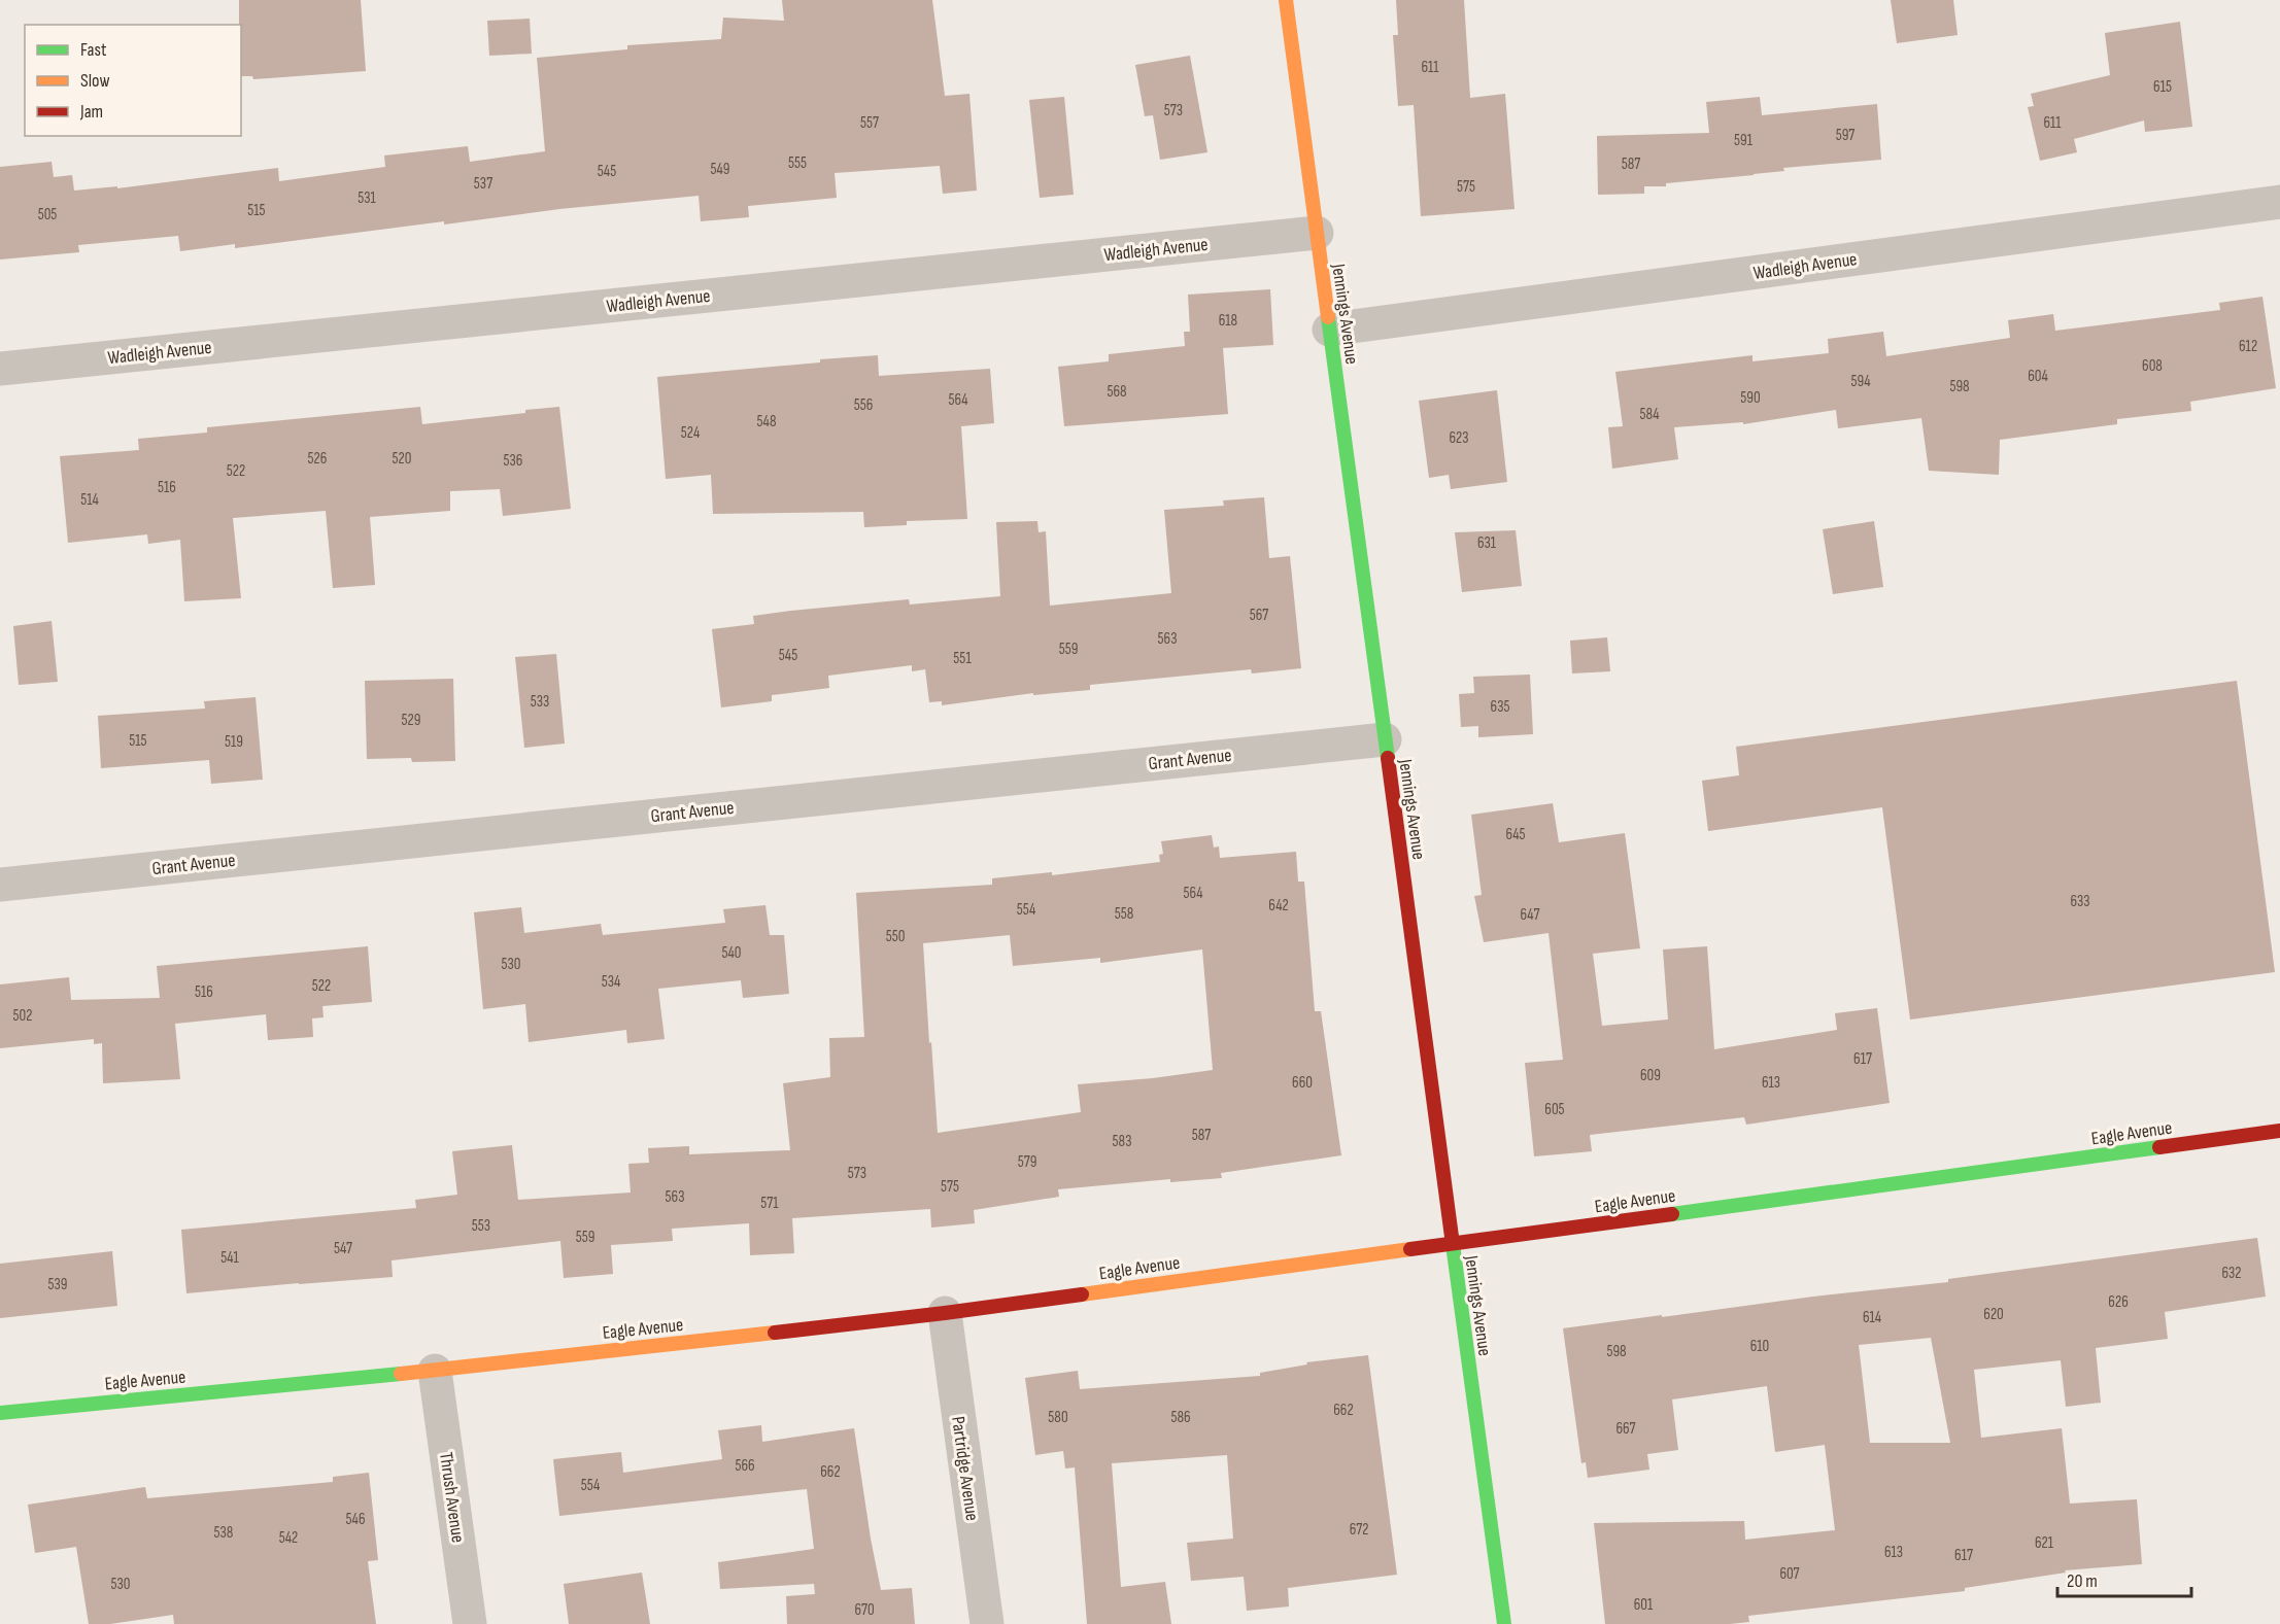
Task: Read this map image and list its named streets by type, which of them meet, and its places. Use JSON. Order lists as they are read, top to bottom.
{
  "streets": {
    "street": [
      "Wadleigh Avenue",
      "Jennings Avenue",
      "Grant Avenue",
      "Eagle Avenue",
      "Partridge Avenue",
      "Thrush Avenue"
    ]
  },
  "crossings": [
    ["Wadleigh Avenue", "Jennings Avenue"],
    ["Jennings Avenue", "Grant Avenue"],
    ["Jennings Avenue", "Eagle Avenue"],
    ["Eagle Avenue", "Partridge Avenue"],
    ["Eagle Avenue", "Thrush Avenue"]
  ],
  "house_numbers": [
    "611",
    "615",
    "573",
    "557",
    "611",
    "597",
    "591",
    "555",
    "587",
    "549",
    "545",
    "537",
    "575",
    "531",
    "515",
    "505",
    "618",
    "612",
    "608",
    "604",
    "594",
    "598",
    "568",
    "590",
    "564",
    "556",
    "584",
    "548",
    "524",
    "623",
    "526",
    "520",
    "536",
    "522",
    "516",
    "514",
    "631",
    "567",
    "563",
    "559",
    "545",
    "551",
    "533",
    "635",
    "529",
    "515",
    "519",
    "645",
    "564",
    "633",
    "642",
    "554",
    "558",
    "647",
    "550",
    "540",
    "530",
    "534",
    "522",
    "516",
    "502",
    "617",
    "609",
    "660",
    "613",
    "605",
    "587",
    "583",
    "579",
    "573",
    "575",
    "563",
    "571",
    "553",
    "559",
    "547",
    "541",
    "632",
    "539",
    "626",
    "620",
    "614",
    "610",
    "598",
    "662",
    "580",
    "586",
    "667",
    "566",
    "662",
    "554",
    "546",
    "672",
    "538",
    "542",
    "621",
    "613",
    "617",
    "607",
    "530",
    "601",
    "670"
  ],
  "legend": ["Fast", "Slow", "Jam"],
  "scale_bar": "20 m"
}
